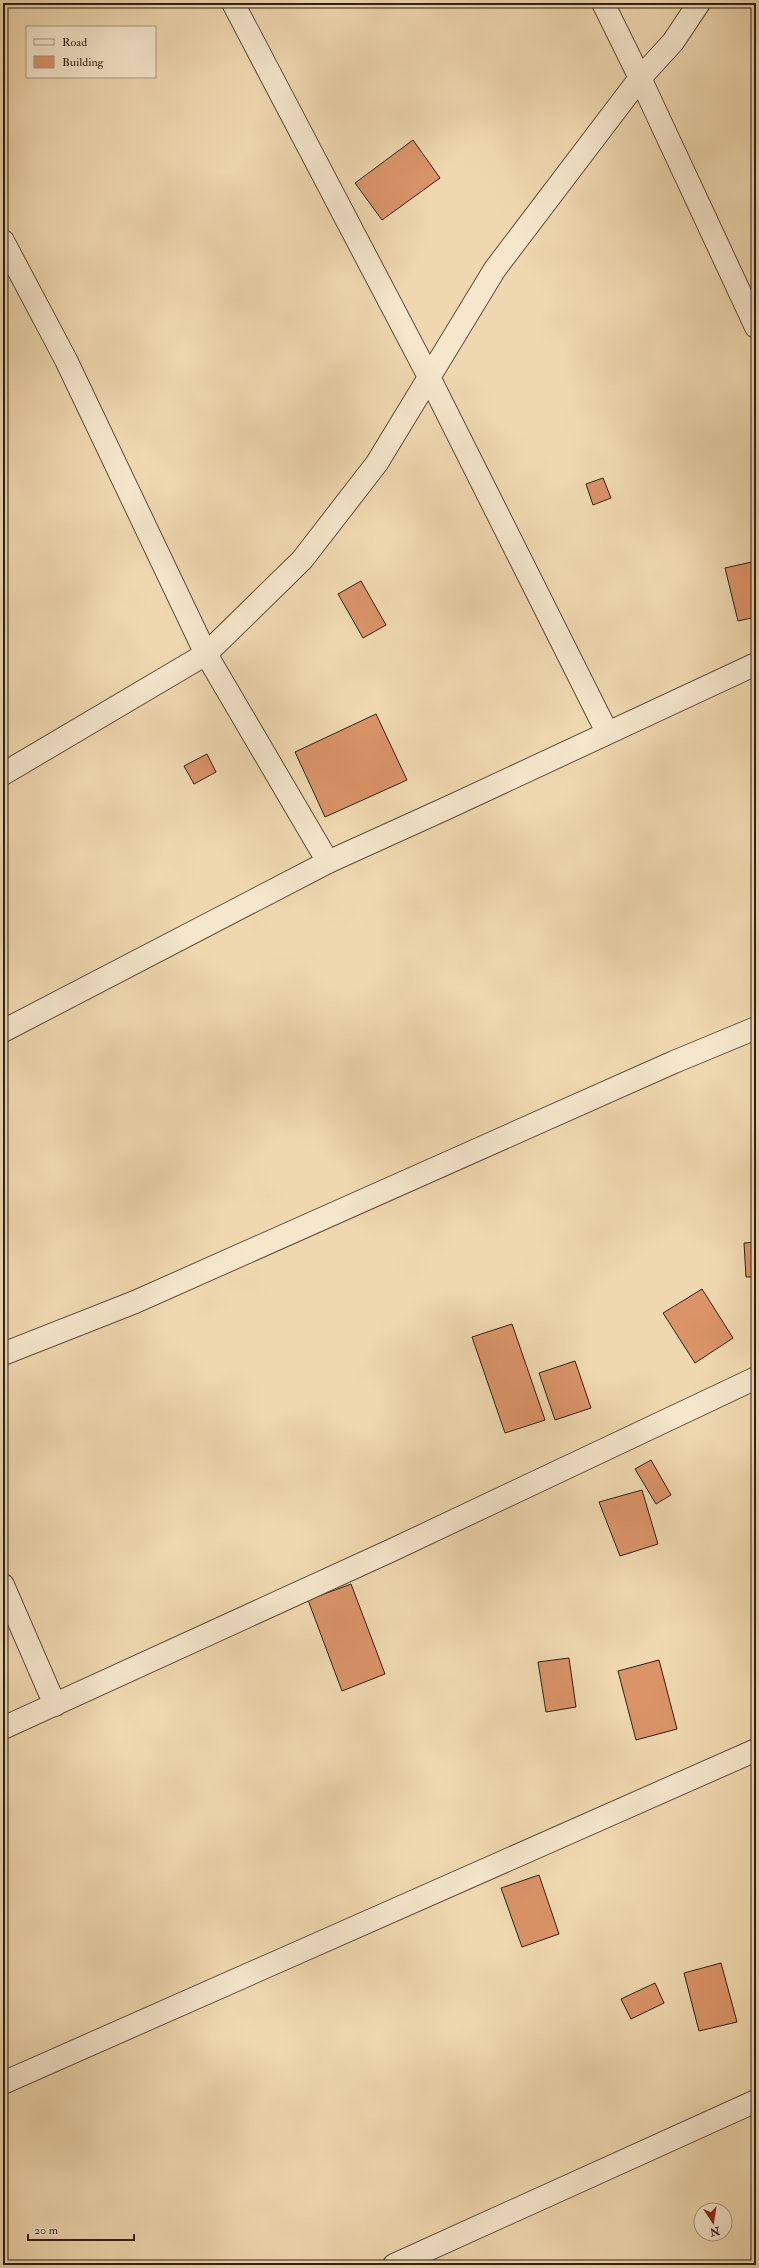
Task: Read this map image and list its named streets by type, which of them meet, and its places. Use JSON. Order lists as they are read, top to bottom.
{
  "legend": ["Road", "Building"],
  "scale_bar": "20 m",
  "north": "bottom"
}
